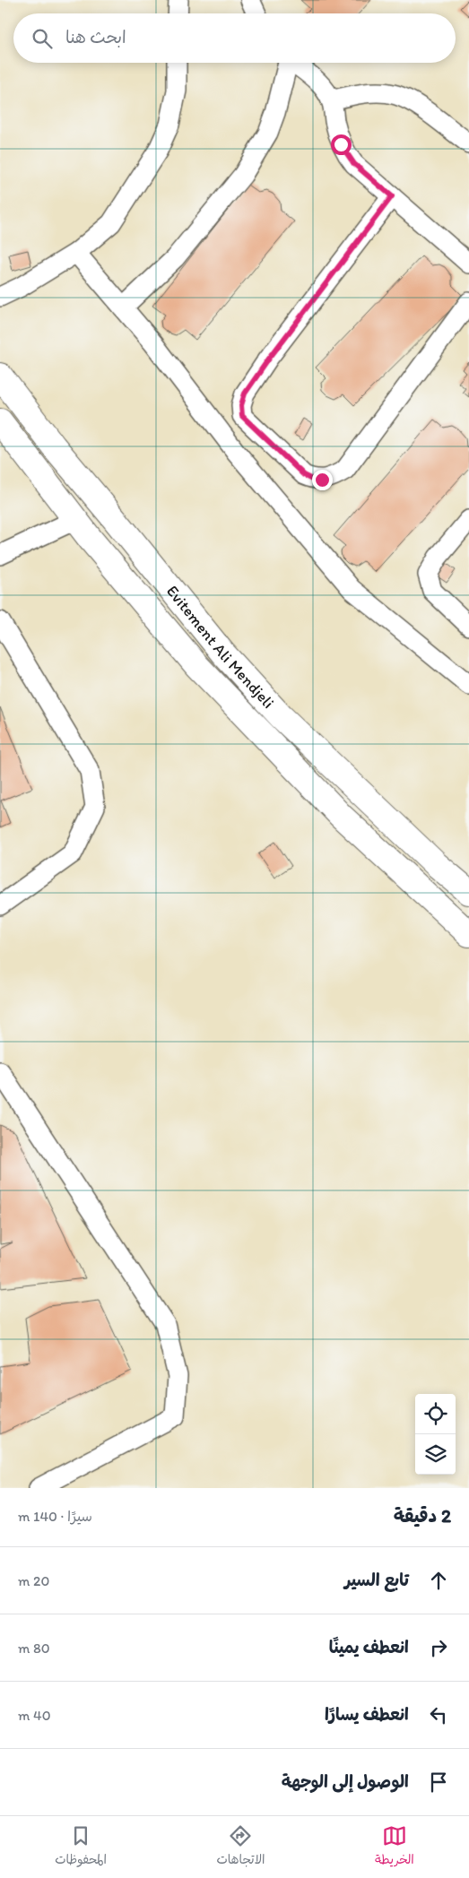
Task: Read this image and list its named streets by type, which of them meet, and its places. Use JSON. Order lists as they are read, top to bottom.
{
  "streets": {
    "highway": ["Evitement Ali Mendjeli"]
  },
  "page": {
    "search": "ابحث هنا",
    "heading": ["2 دقيقة", "سيرًا · 140 m"],
    "list": [
      ["تابع السير", "20 m"],
      ["انعطف يمينًا", "80 m"],
      ["انعطف يسارًا", "40 m"],
      "الوصول إلى الوجهة"
    ],
    "nav": ["الخريطة", "الاتجاهات", "المحفوظات"]
  }
}
